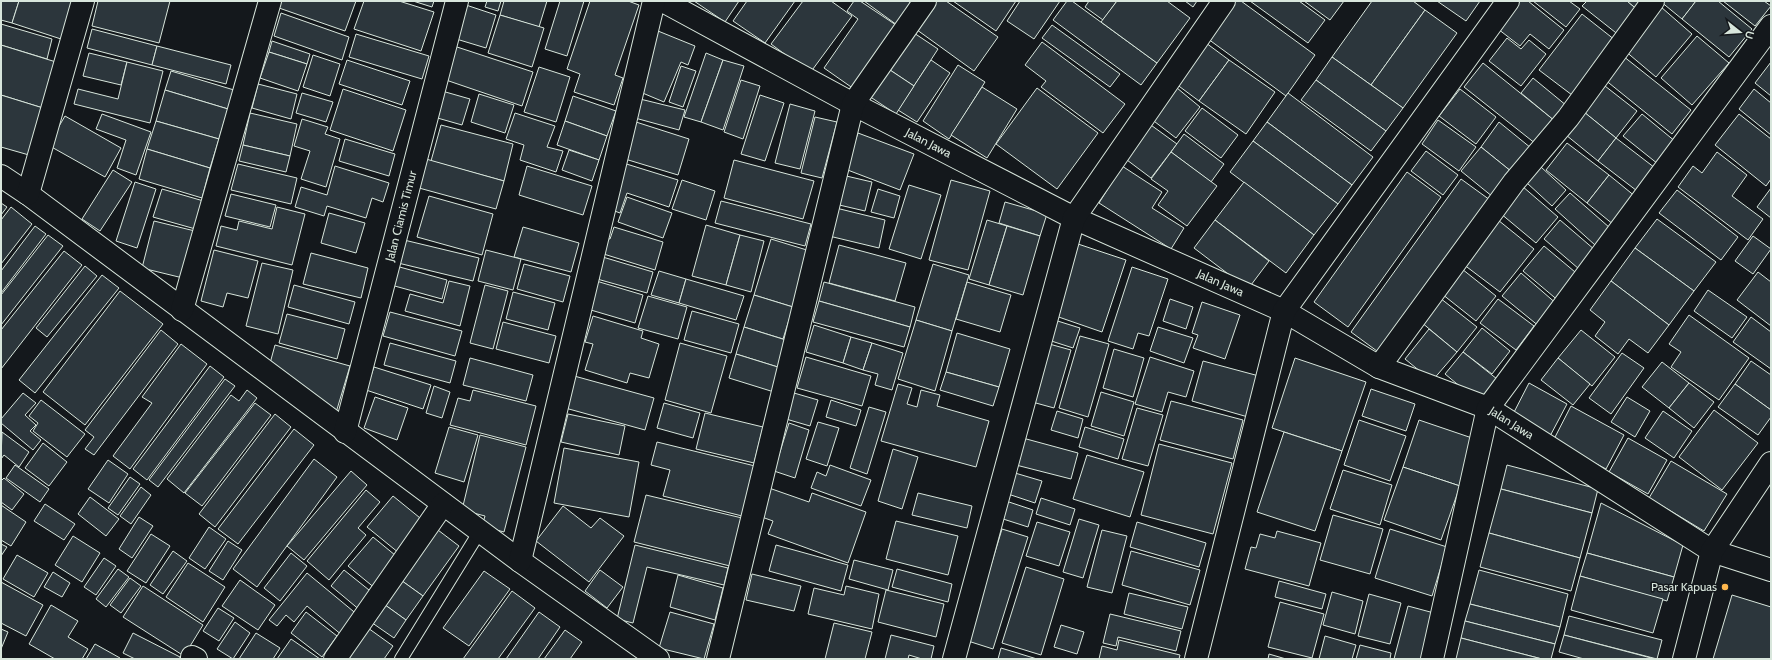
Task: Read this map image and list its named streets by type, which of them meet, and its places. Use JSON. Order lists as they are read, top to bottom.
{
  "streets": {
    "street": ["Jalan Jawa", "Jalan Ciamis Timur"]
  },
  "places": ["Pasar Kapuas"],
  "north": "right"
}
